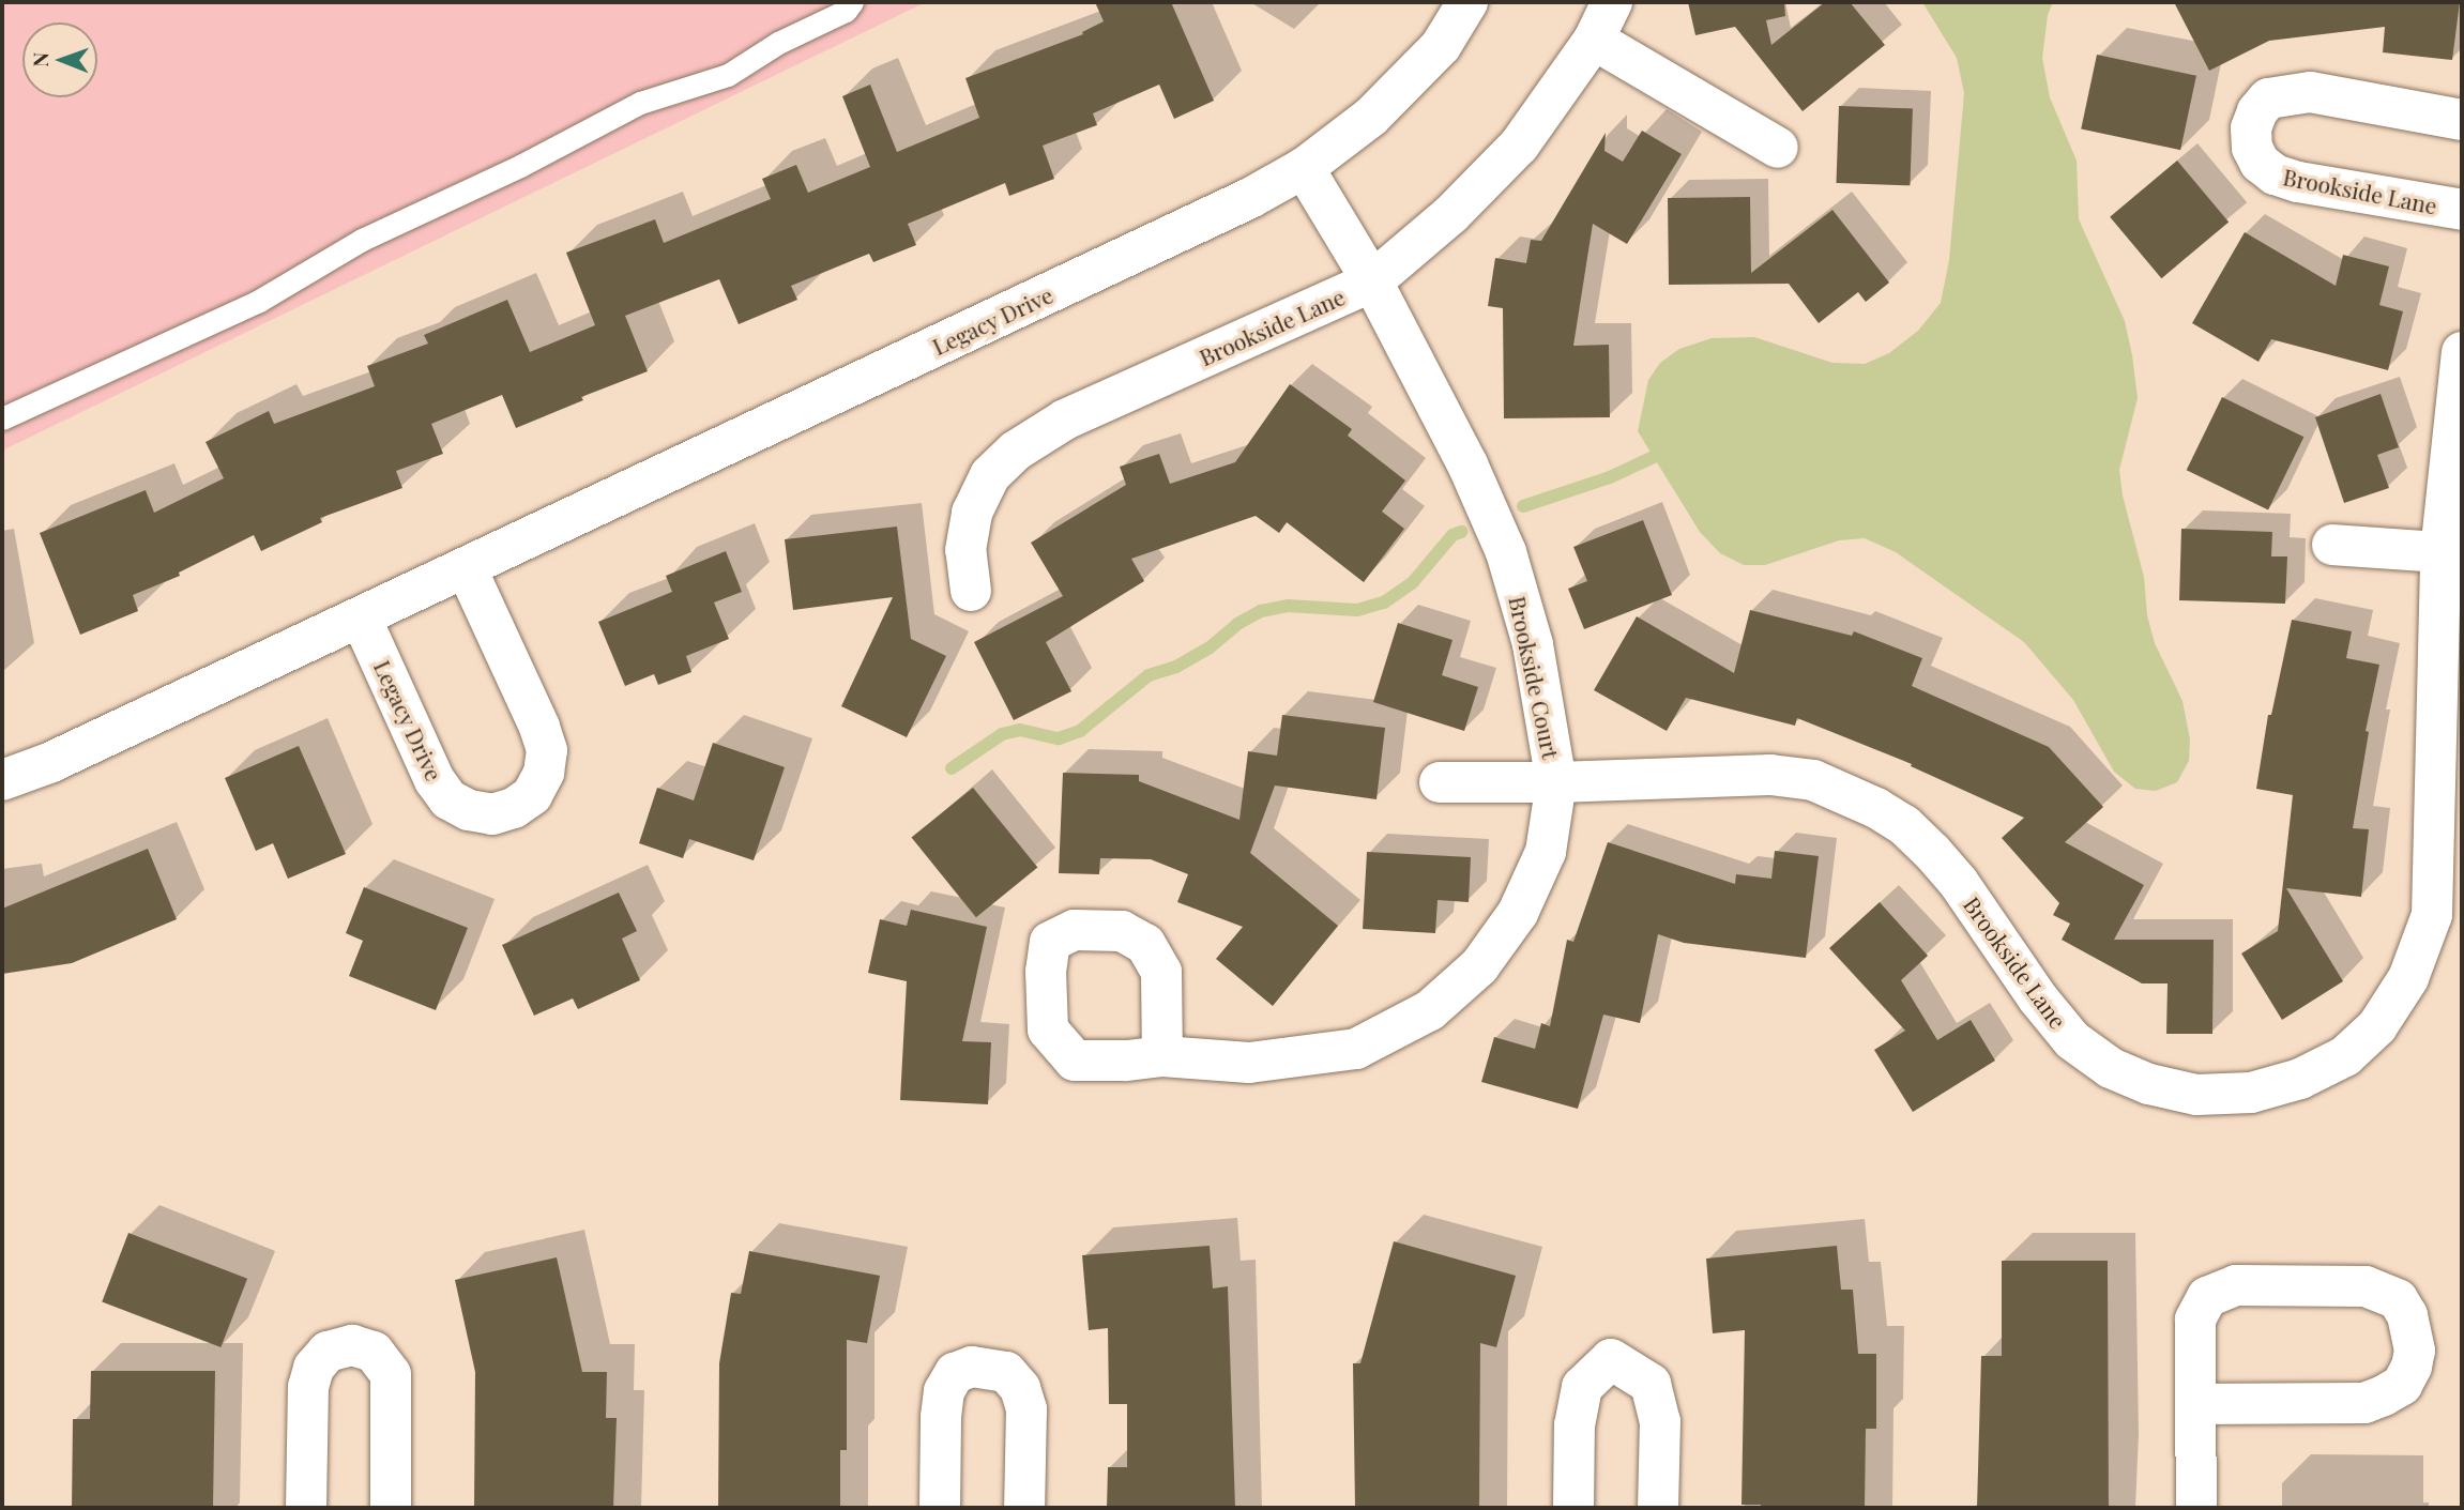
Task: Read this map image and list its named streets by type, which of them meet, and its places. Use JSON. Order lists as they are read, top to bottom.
{
  "streets": {
    "street": ["Brookside Lane", "Legacy Drive", "Brookside Court"]
  },
  "crossings": [
    ["Brookside Lane", "Brookside Court"],
    ["Legacy Drive", "Brookside Court"]
  ],
  "north": "left"
}
